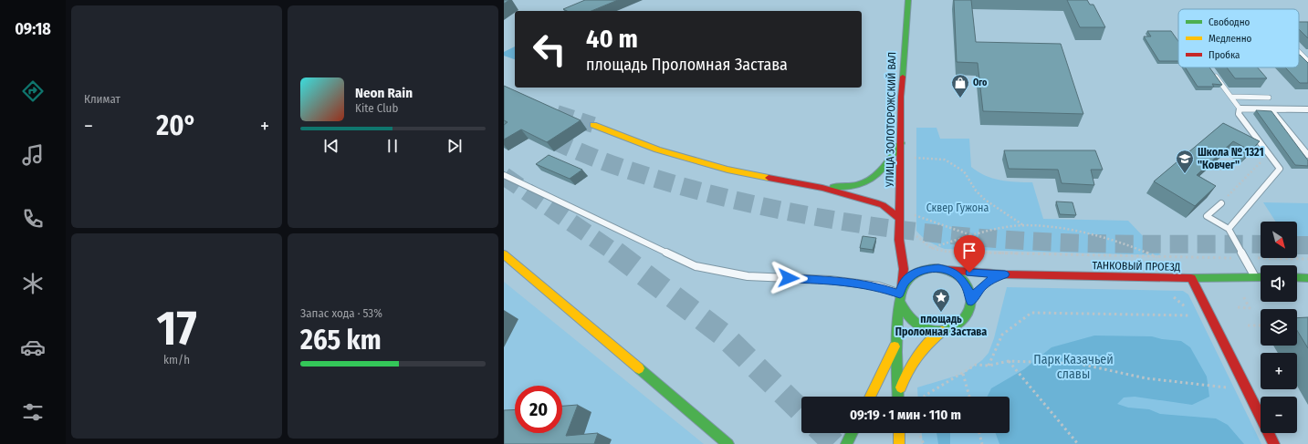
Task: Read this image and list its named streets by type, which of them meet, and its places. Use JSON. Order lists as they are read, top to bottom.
{
  "streets": {
    "street": ["УЛИЦА ЗОЛОТОРОЖСКИЙ ВАЛ", "ТАНКОВЫЙ ПРОЕЗД"]
  },
  "crossings": [
    ["УЛИЦА ЗОЛОТОРОЖСКИЙ ВАЛ", "ТАНКОВЫЙ ПРОЕЗД"]
  ],
  "parks": ["Сквер Гужона", "Парк Казачьей славы"],
  "places": {
    "shop": ["Ого"],
    "school or university": ["Школа № 1321 \"Ковчег\""],
    "place": ["площадь Проломная Застава"]
  },
  "legend": ["Свободно", "Медленно", "Пробка"],
  "north": "bottom right",
  "page": {
    "tabs": "09:18",
    "tile": [
      "Климат",
      ["17", "km/h"],
      ["Запас хода · 53%", "265 km"]
    ],
    "turn": ["40 m", "площадь Проломная Застава"],
    "song": ["Neon Rain", "Kite Club"],
    "heat": ["−", "20°", "+"],
    "map_buttons": ["+", "−"],
    "limit": "20",
    "trip": "09:19 · 1 мин · 110 m"
  }
}
